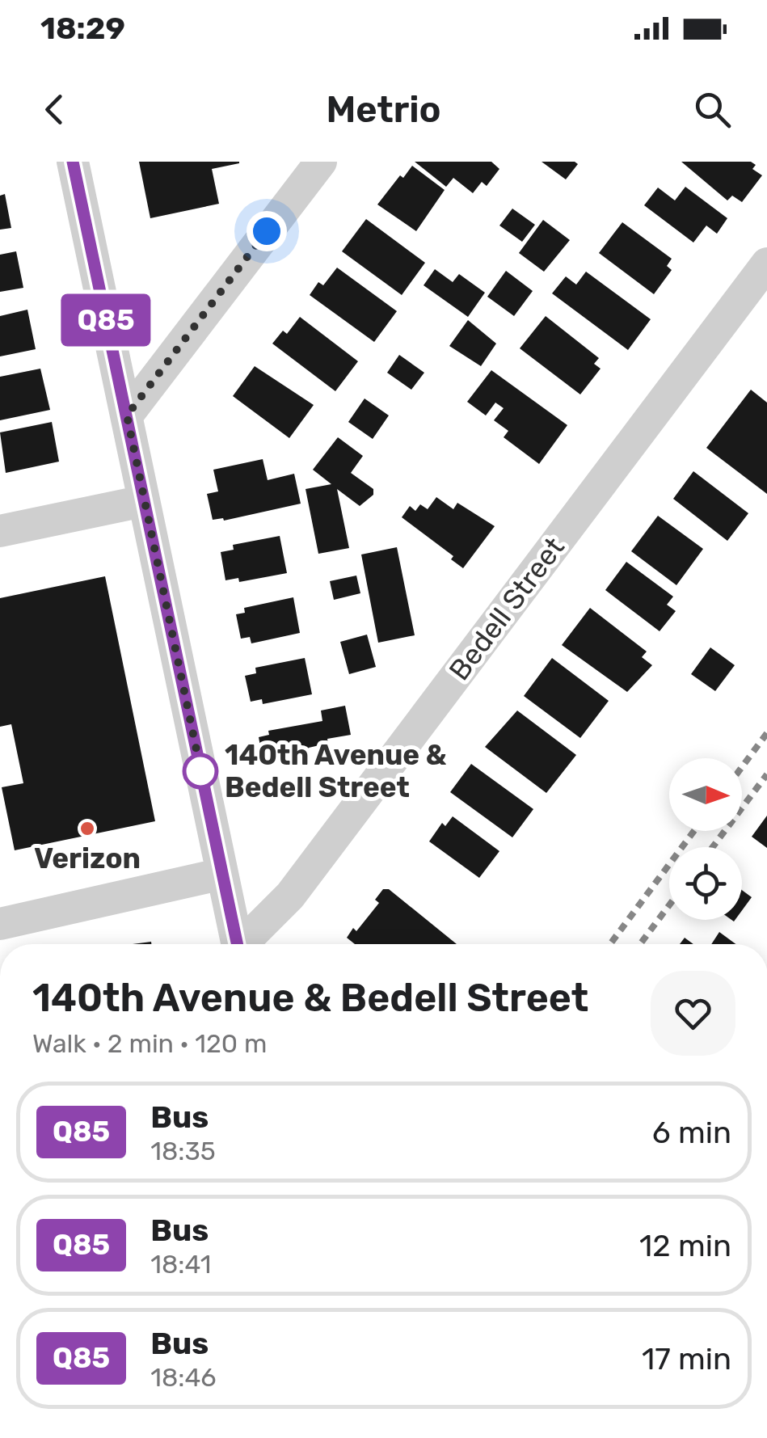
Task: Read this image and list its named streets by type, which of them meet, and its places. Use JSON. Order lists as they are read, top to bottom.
{
  "streets": {
    "street": ["Bedell Street"]
  },
  "places": ["140th Avenue & Bedell Street", "Verizon"],
  "lines": ["bus line Q85"],
  "north": "right",
  "page": {
    "status": "18:29",
    "header": "Metrio",
    "on_map": "Q85",
    "heading": ["140th Avenue & Bedell Street", "Walk · 2 min · 120 m"],
    "list": [
      {
        "mark": "Q85",
        "name": "Bus",
        "note": "18:35",
        "value": "6 min"
      },
      {
        "mark": "Q85",
        "name": "Bus",
        "note": "18:41",
        "value": "12 min"
      },
      {
        "mark": "Q85",
        "name": "Bus",
        "note": "18:46",
        "value": "17 min"
      }
    ]
  }
}
